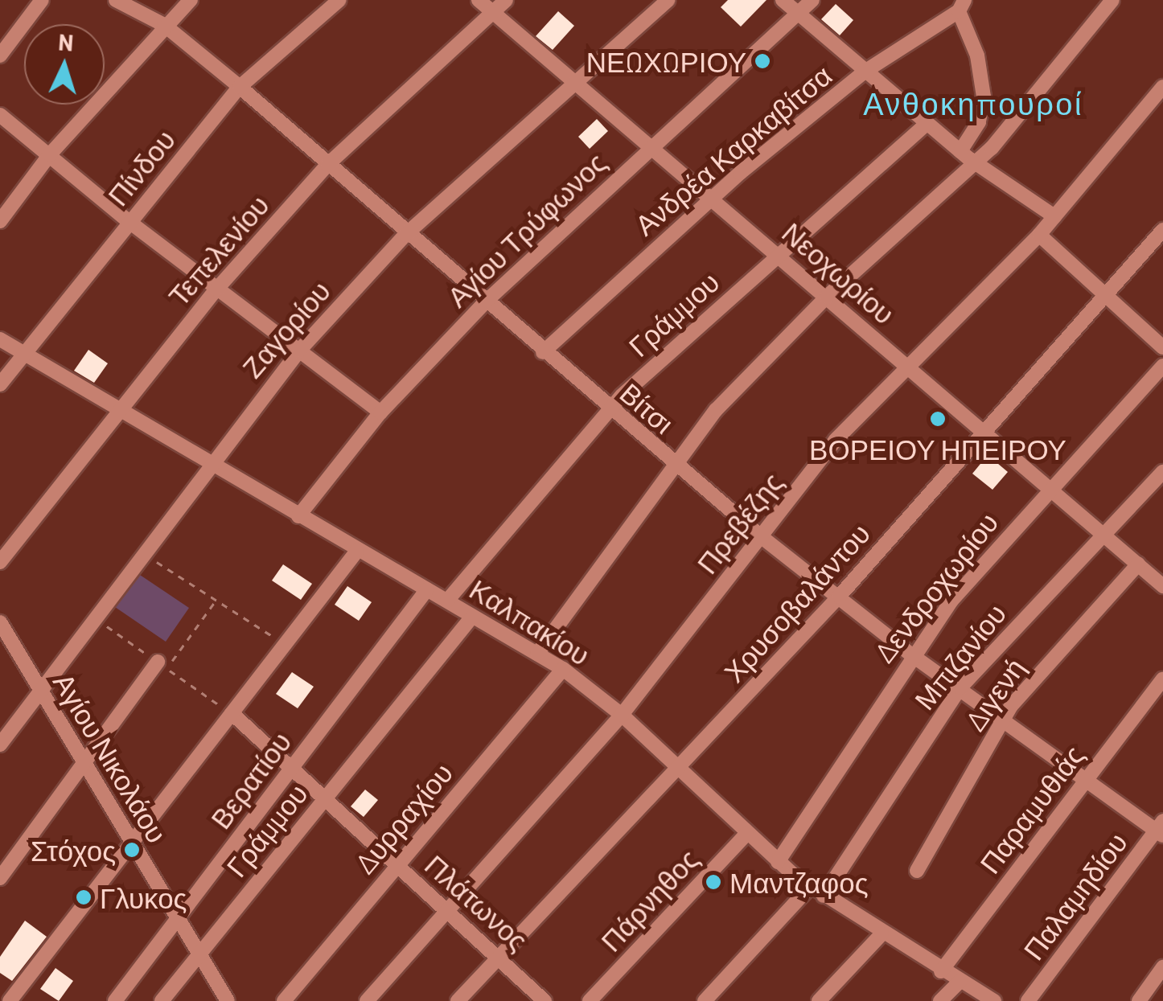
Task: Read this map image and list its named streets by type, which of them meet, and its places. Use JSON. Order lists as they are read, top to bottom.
{
  "streets": {
    "street": [
      "Ανδρέα Καρκαβίτσα",
      "Πίνδου",
      "Αγίου Τρύφωνος",
      "Τεπελενίου",
      "Νεοχωρίου",
      "Γράμμου",
      "Ζαγορίου",
      "Βίτσι",
      "Πρεβέζης",
      "Δενδροχωρίου",
      "Χρυσοβαλάντου",
      "Καλπακίου",
      "Μπιζανίου",
      "Διγενή",
      "Αγίου Νικολάου",
      "Βερατίου",
      "Παραμυθιάς",
      "Δυρραχίου",
      "Παλαμηδίου",
      "Πάρνηθος",
      "Πλάτωνος"
    ]
  },
  "crossings": [
    ["Ανδρέα Καρκαβίτσα", "Νεοχωρίου"],
    ["Ανδρέα Καρκαβίτσα", "Βίτσι"],
    ["Πίνδου", "Βίτσι"],
    ["Πίνδου", "Καλπακίου"],
    ["Αγίου Τρύφωνος", "Νεοχωρίου"],
    ["Αγίου Τρύφωνος", "Βίτσι"],
    ["Αγίου Τρύφωνος", "Καλπακίου"],
    ["Τεπελενίου", "Νεοχωρίου"],
    ["Τεπελενίου", "Βίτσι"],
    ["Τεπελενίου", "Καλπακίου"],
    ["Νεοχωρίου", "Γράμμου"],
    ["Νεοχωρίου", "Ζαγορίου"],
    ["Νεοχωρίου", "Πρεβέζης"],
    ["Νεοχωρίου", "Δενδροχωρίου"],
    ["Νεοχωρίου", "Χρυσοβαλάντου"],
    ["Νεοχωρίου", "Μπιζανίου"],
    ["Νεοχωρίου", "Διγενή"],
    ["Γράμμου", "Βίτσι"],
    ["Γράμμου", "Καλπακίου"],
    ["Γράμμου", "Αγίου Νικολάου"],
    ["Γράμμου", "Πλάτωνος"],
    ["Ζαγορίου", "Βίτσι"],
    ["Ζαγορίου", "Καλπακίου"],
    ["Ζαγορίου", "Αγίου Νικολάου"],
    ["Βίτσι", "Πρεβέζης"],
    ["Βίτσι", "Δενδροχωρίου"],
    ["Βίτσι", "Χρυσοβαλάντου"],
    ["Βίτσι", "Μπιζανίου"],
    ["Βίτσι", "Διγενή"],
    ["Βίτσι", "Παραμυθιάς"],
    ["Βίτσι", "Παλαμηδίου"],
    ["Πρεβέζης", "Καλπακίου"],
    ["Πρεβέζης", "Πλάτωνος"],
    ["Δενδροχωρίου", "Καλπακίου"],
    ["Χρυσοβαλάντου", "Καλπακίου"],
    ["Χρυσοβαλάντου", "Πλάτωνος"],
    ["Καλπακίου", "Μπιζανίου"],
    ["Καλπακίου", "Βερατίου"],
    ["Καλπακίου", "Παραμυθιάς"],
    ["Καλπακίου", "Δυρραχίου"],
    ["Καλπακίου", "Πάρνηθος"],
    ["Αγίου Νικολάου", "Βερατίου"],
    ["Βερατίου", "Πλάτωνος"],
    ["Δυρραχίου", "Πλάτωνος"]
  ],
  "districts": ["Ανθοκηπουροί"],
  "places": [
    "ΝΕΩΧΩΡΙΟΥ",
    "ΒΟΡΕΙΟΥ ΗΠΕΙΡΟΥ",
    "Στόχος",
    "Μαντζαφος",
    "Γλυκος"
  ],
  "north": "top"
}
